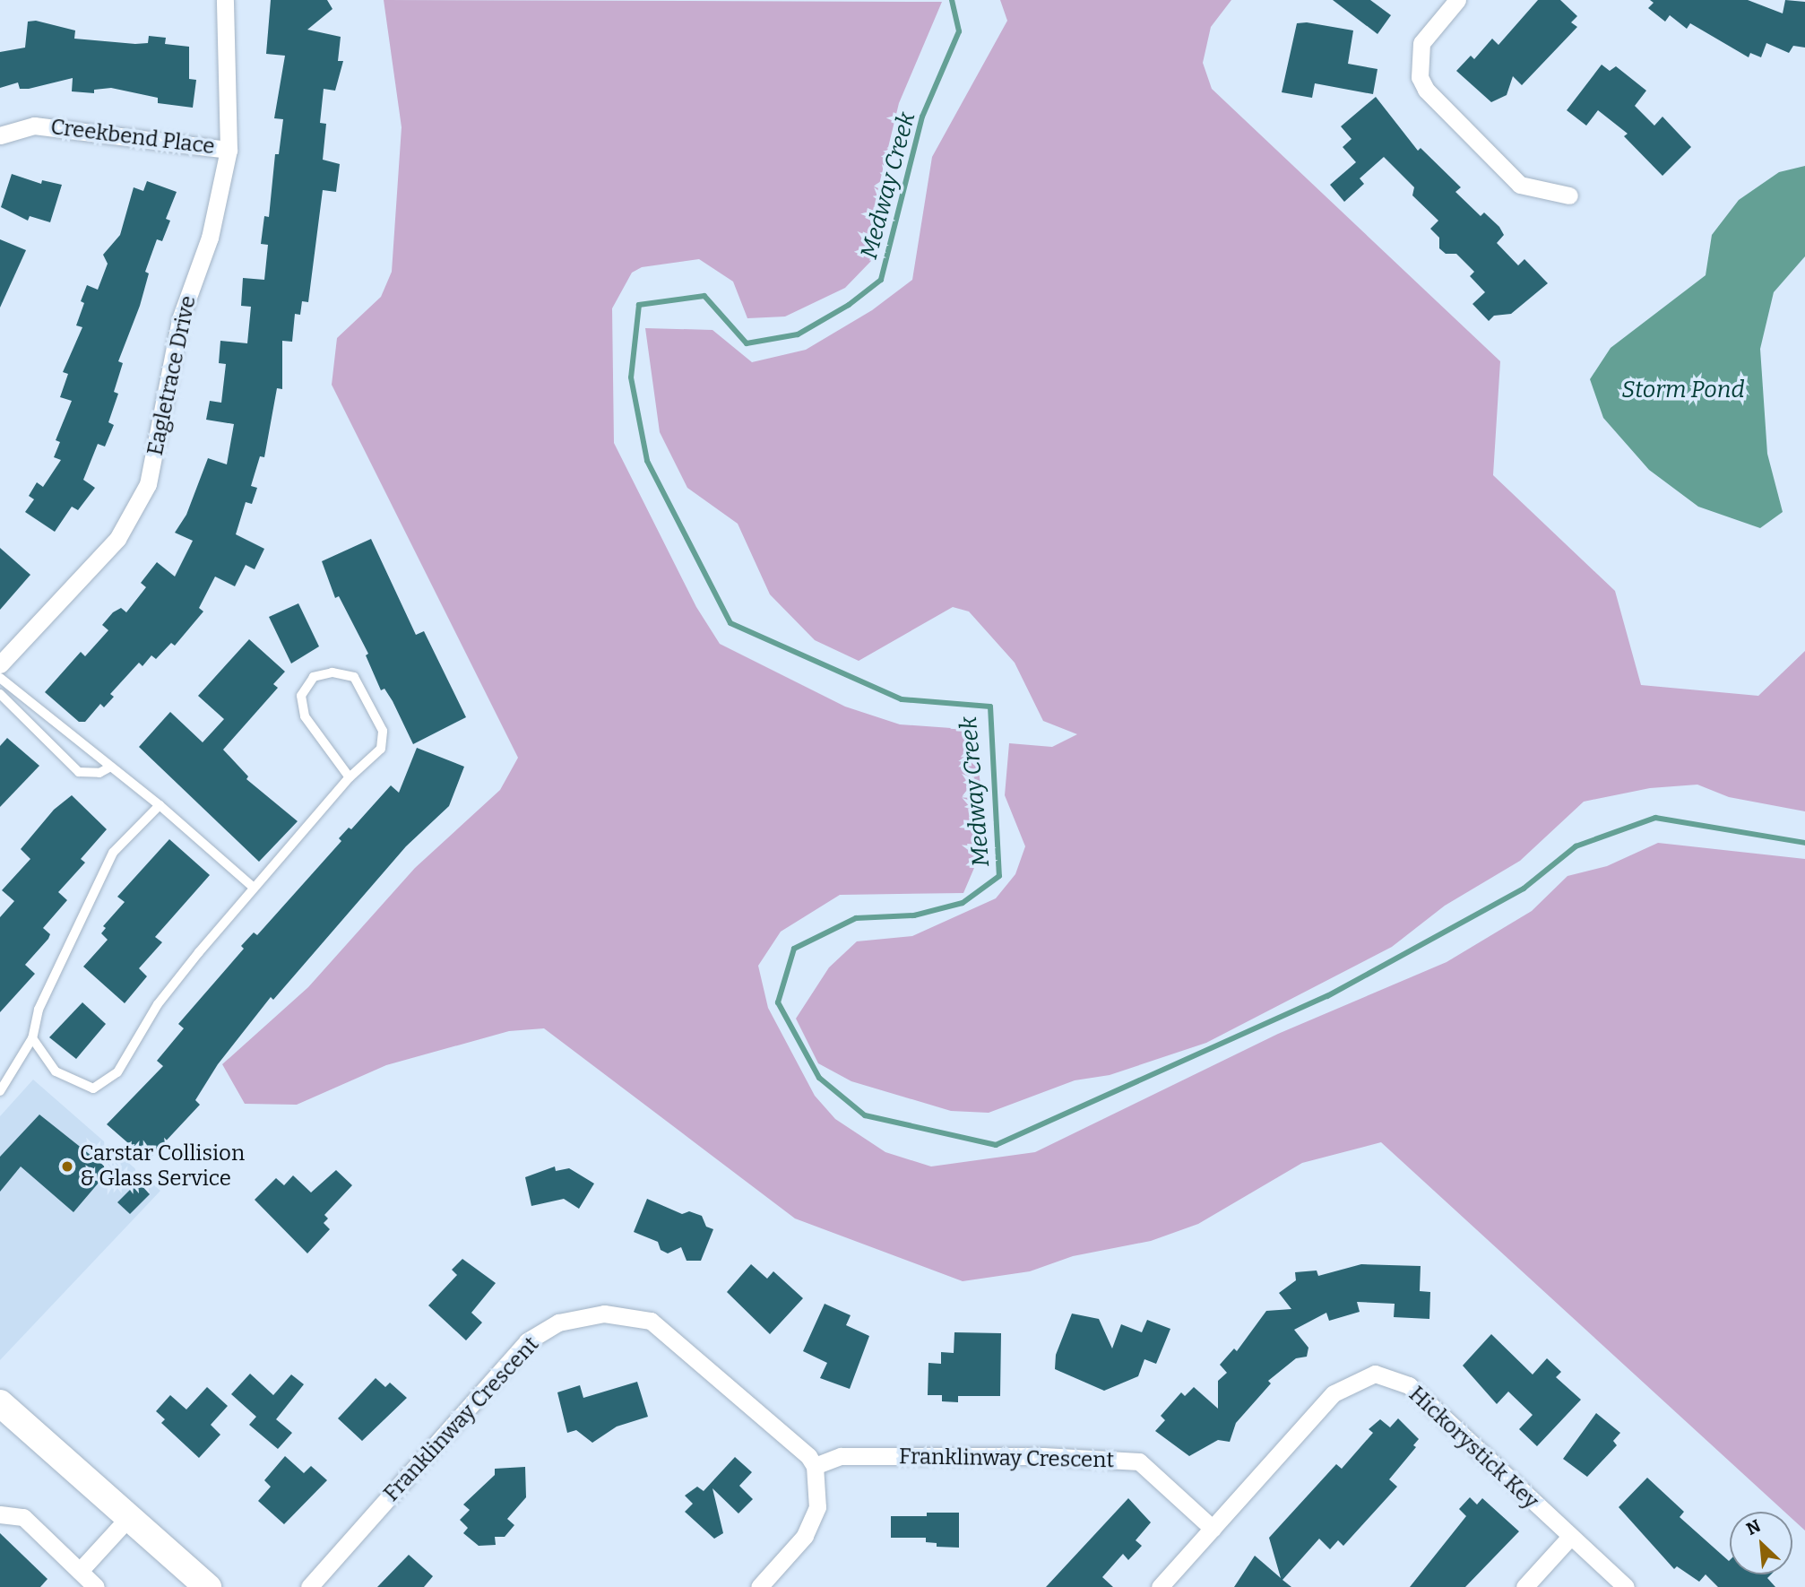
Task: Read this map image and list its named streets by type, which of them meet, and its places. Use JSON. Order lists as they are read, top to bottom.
{
  "streets": {
    "street": [
      "Creekbend Place",
      "Eagletrace Drive",
      "Franklinway Crescent",
      "Hickorystick Key"
    ]
  },
  "crossings": [
    ["Creekbend Place", "Eagletrace Drive"],
    ["Franklinway Crescent", "Hickorystick Key"]
  ],
  "water": ["Medway Creek", "Storm Pond"],
  "places": ["Carstar Collision & Glass Service"],
  "north": "top left"
}
